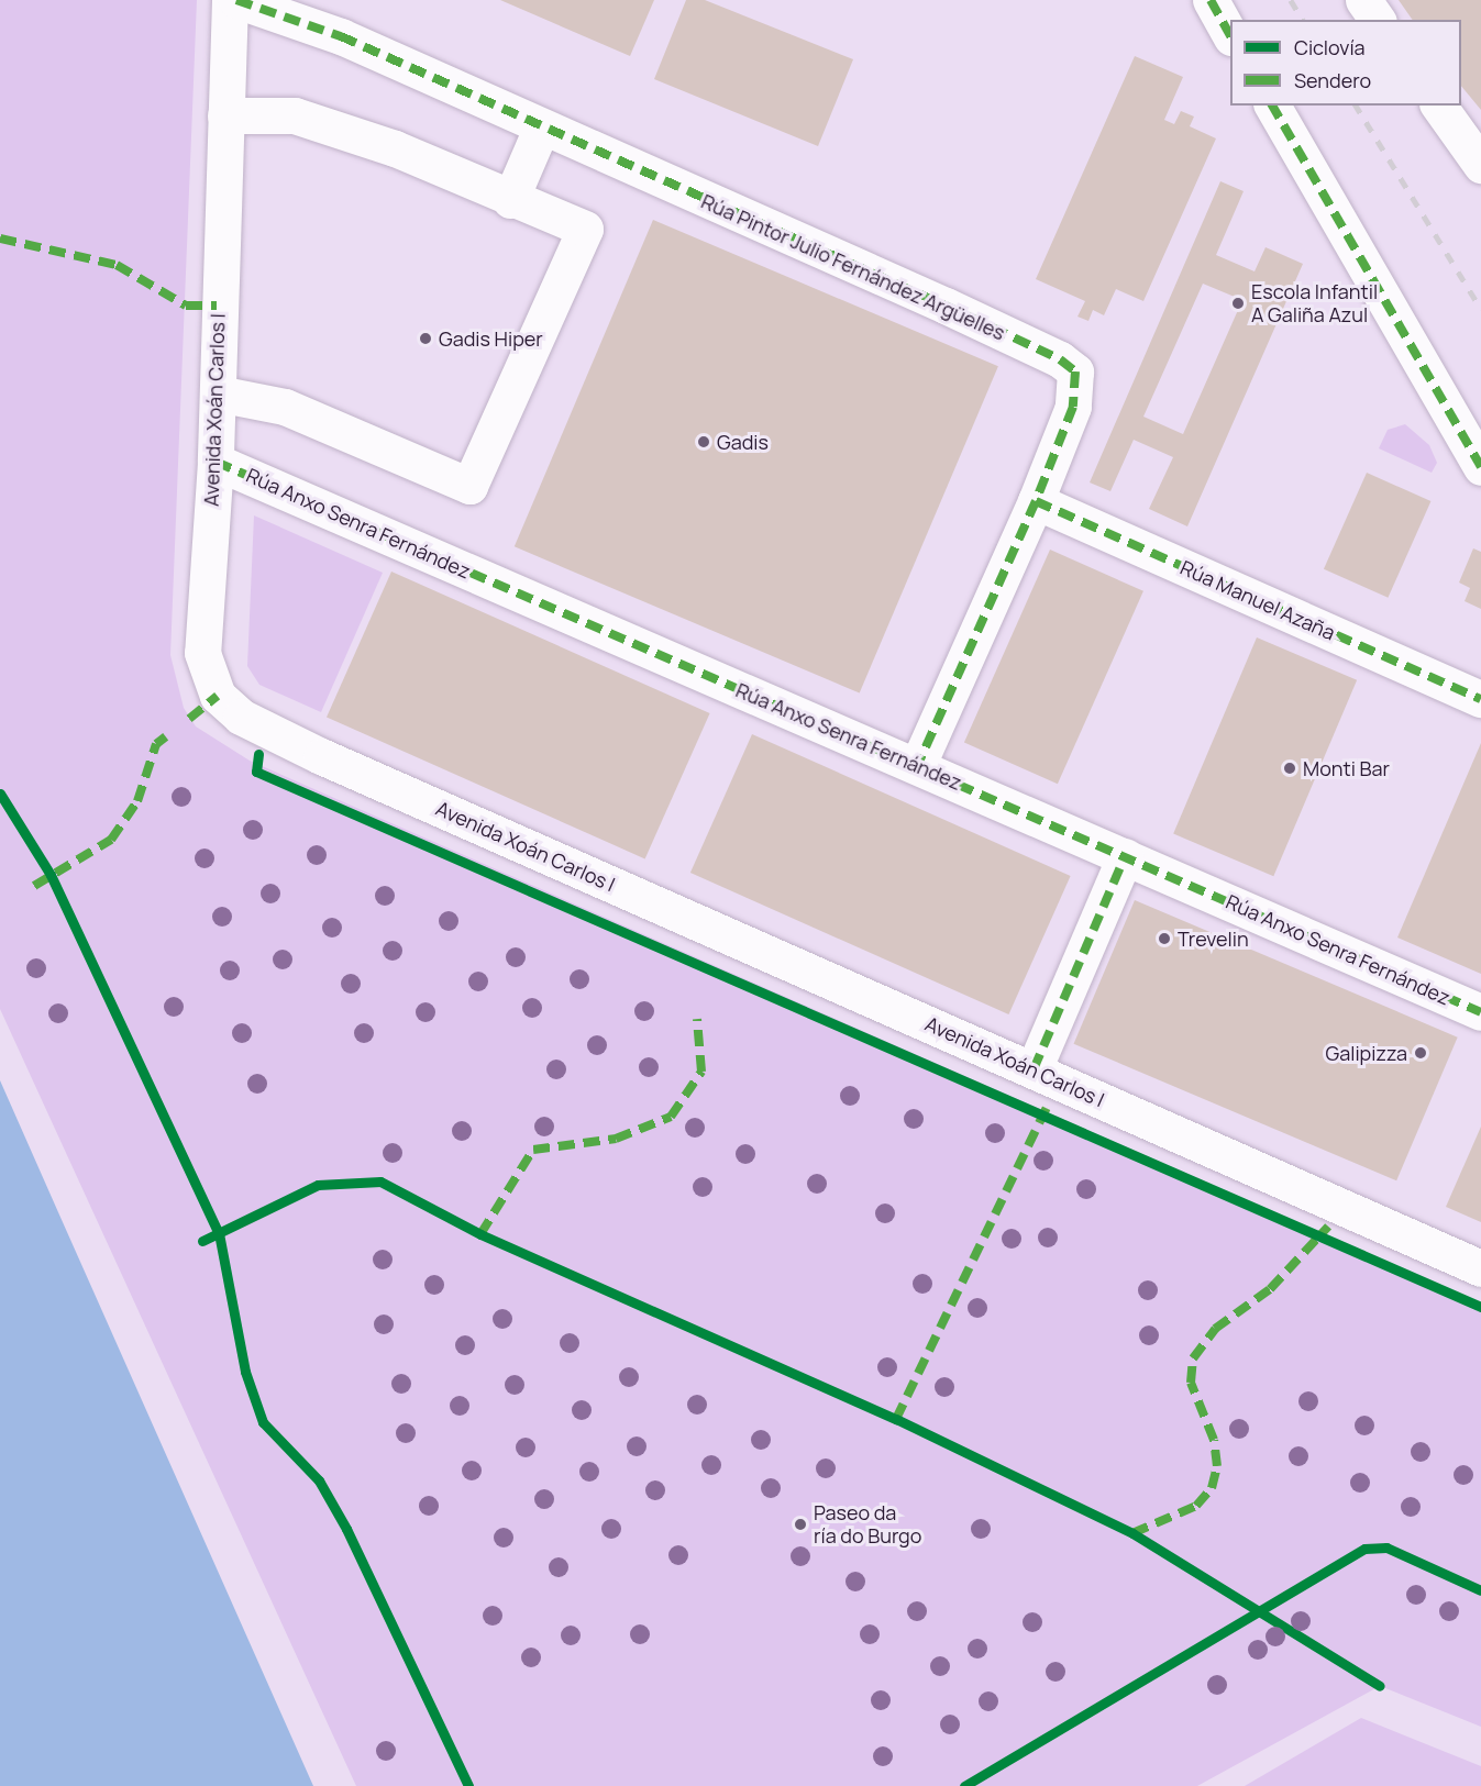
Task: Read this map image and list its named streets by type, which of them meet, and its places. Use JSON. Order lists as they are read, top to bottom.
{
  "streets": {
    "street": [
      "Rúa Pintor Julio Fernández Argüelles",
      "Avenida Xoán Carlos I",
      "Rúa Anxo Senra Fernández",
      "Rúa Manuel Azaña"
    ]
  },
  "crossings": [
    ["Rúa Pintor Julio Fernández Argüelles", "Rúa Anxo Senra Fernández"],
    ["Rúa Pintor Julio Fernández Argüelles", "Rúa Manuel Azaña"],
    ["Avenida Xoán Carlos I", "Rúa Anxo Senra Fernández"]
  ],
  "places": [
    "Escola Infantil A Galiña Azul",
    "Gadis Hiper",
    "Gadis",
    "Monti Bar",
    "Trevelin",
    "Galipizza",
    "Paseo da ría do Burgo"
  ],
  "legend": ["Ciclovía", "Sendero"]
}
